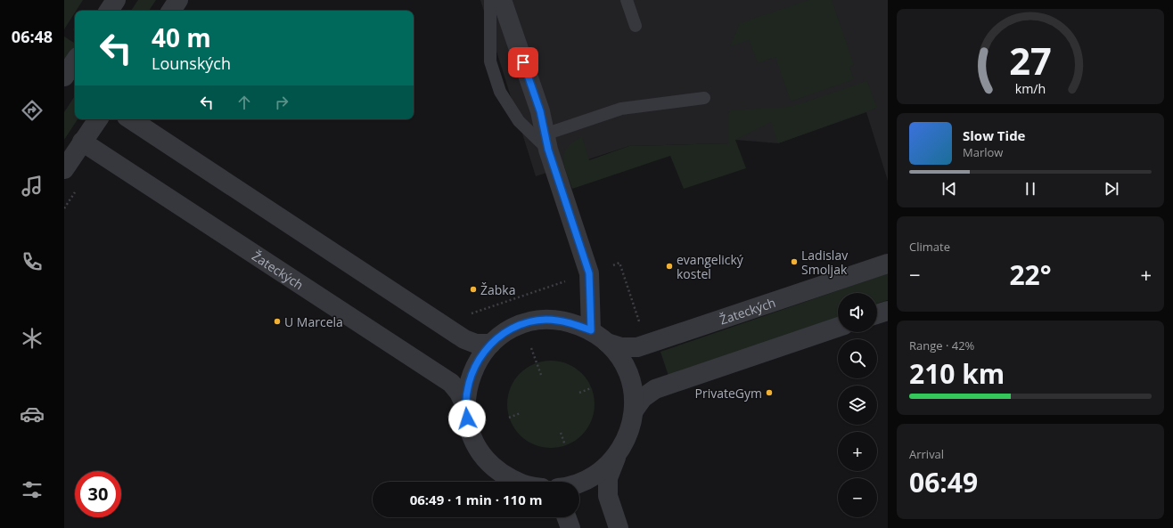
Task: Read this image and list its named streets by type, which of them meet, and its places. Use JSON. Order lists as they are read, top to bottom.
{
  "streets": {
    "street": ["Žateckých"]
  },
  "places": [
    "Ladislav Smoljak",
    "evangelický kostel",
    "Žabka",
    "U Marcela",
    "PrivateGym"
  ],
  "page": {
    "tabs": "06:48",
    "turn": ["40 m", "Lounských"],
    "song": ["Slow Tide", "Marlow"],
    "tile": [
      "Climate",
      ["Range · 42%", "210 km"],
      ["Arrival", "06:49"]
    ],
    "heat": ["−", "22°", "+"],
    "map_buttons": ["+", "−"],
    "limit": "30",
    "trip": "06:49 · 1 min · 110 m",
    "gauge": ["27", "km/h"]
  }
}
